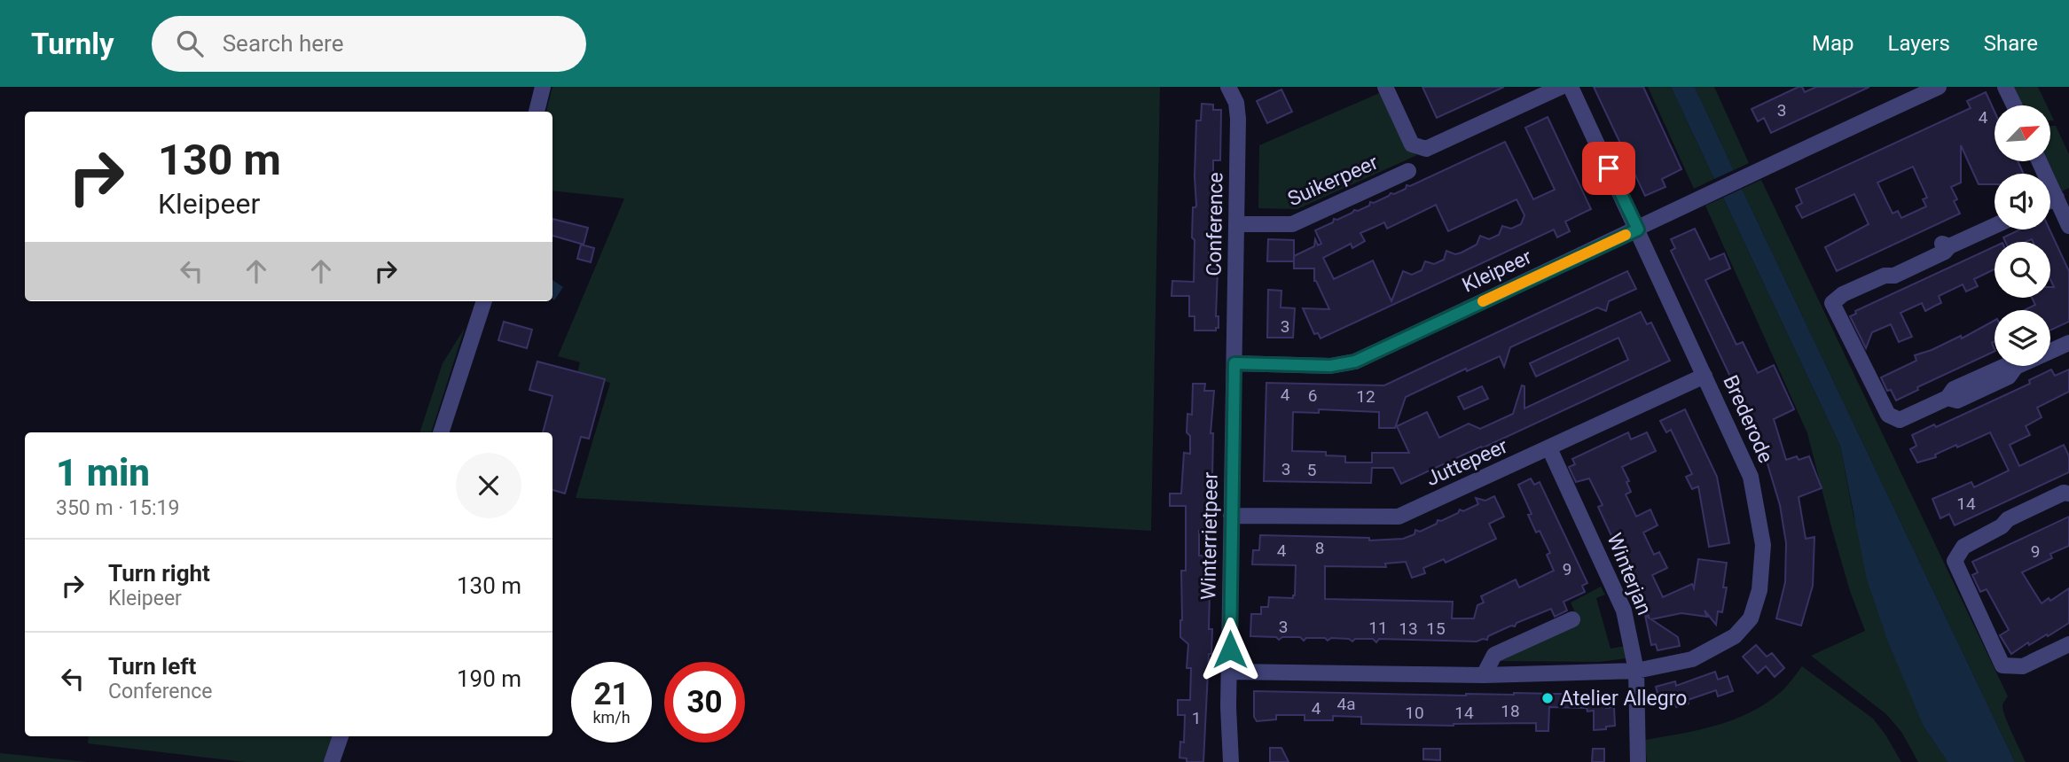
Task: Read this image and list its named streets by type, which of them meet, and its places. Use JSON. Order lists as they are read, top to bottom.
{
  "streets": {
    "street": [
      "Suikerpeer",
      "Conference",
      "Kleipeer",
      "Brederode",
      "Juttepeer",
      "Winterrietpeer",
      "Winterjan"
    ]
  },
  "crossings": [
    ["Suikerpeer", "Conference"],
    ["Conference", "Kleipeer"],
    ["Conference", "Winterrietpeer"],
    ["Kleipeer", "Brederode"],
    ["Kleipeer", "Winterrietpeer"],
    ["Brederode", "Juttepeer"],
    ["Brederode", "Winterrietpeer"],
    ["Brederode", "Winterjan"],
    ["Juttepeer", "Winterrietpeer"],
    ["Juttepeer", "Winterjan"]
  ],
  "places": ["Atelier Allegro"],
  "house_numbers": [
    "3",
    "4",
    "3",
    "4",
    "6",
    "12",
    "3",
    "5",
    "14",
    "8",
    "4",
    "9",
    "9",
    "3",
    "11",
    "13",
    "15",
    "4a",
    "4",
    "18",
    "10",
    "14",
    "1"
  ],
  "north": "top right",
  "page": {
    "header": "Turnly",
    "search": "Search here",
    "nav": ["Map", "Layers", "Share"],
    "turn": ["130 m", "Kleipeer"],
    "heading": ["1 min", "350 m · 15:19"],
    "list": [
      {
        "name": "Turn right",
        "note": "Kleipeer",
        "value": "130 m"
      },
      {
        "name": "Turn left",
        "note": "Conference",
        "value": "190 m"
      }
    ],
    "speed": "21 km/h",
    "limit": "30"
  }
}
